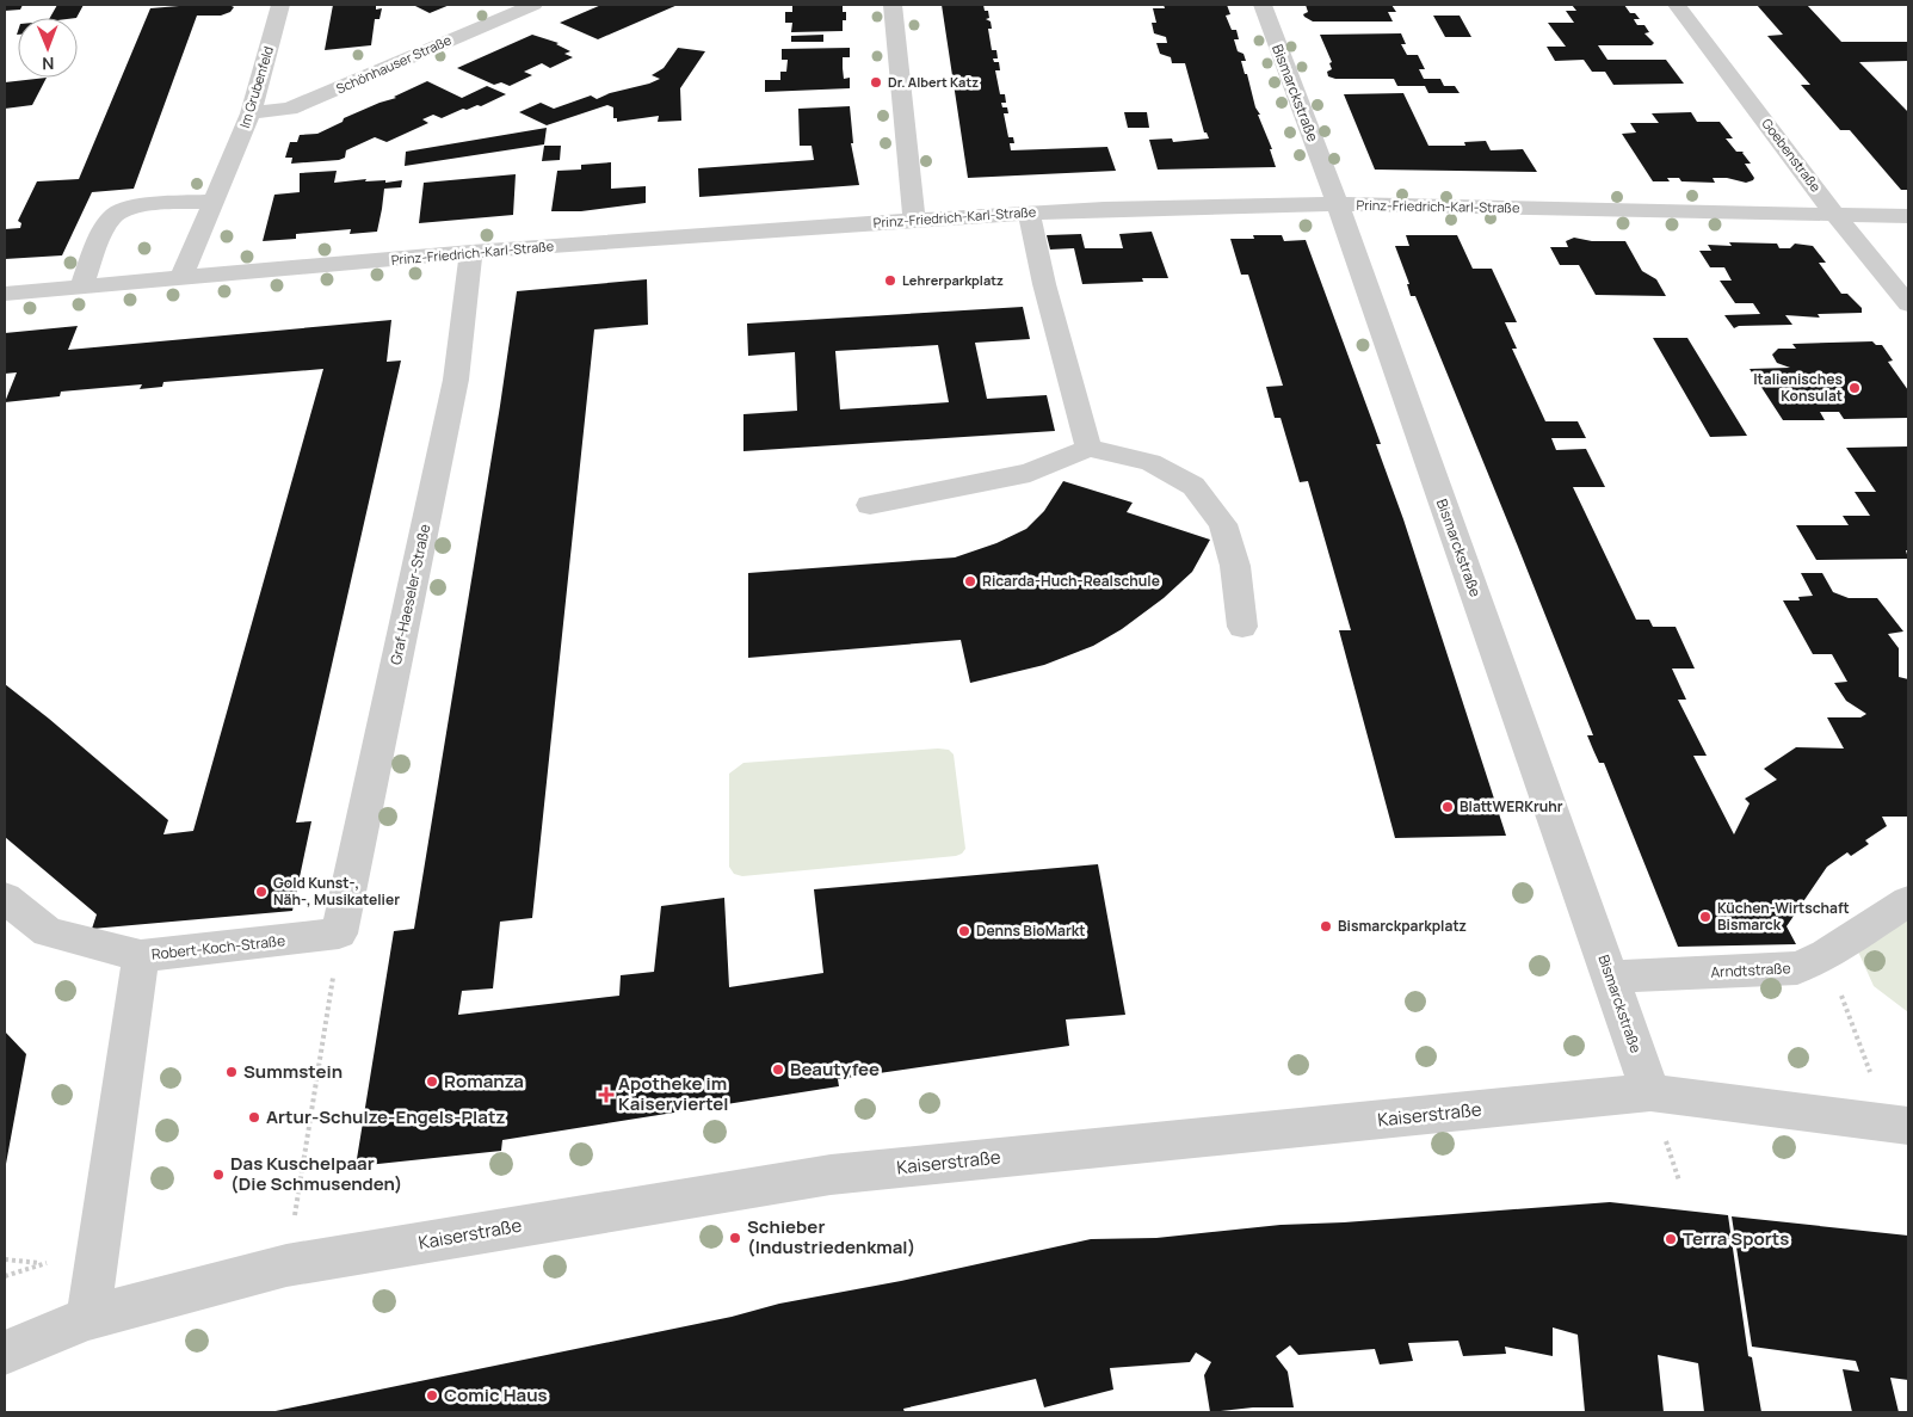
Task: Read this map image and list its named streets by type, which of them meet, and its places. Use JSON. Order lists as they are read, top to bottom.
{
  "streets": {
    "street": [
      "Schönhauser Straße",
      "Im Grubenfeld",
      "Bismarckstraße",
      "Goebenstraße",
      "Prinz-Friedrich-Karl-Straße",
      "Graf-Haeseler-Straße",
      "Robert-Koch-Straße",
      "Arndtstraße",
      "Kaiserstraße"
    ]
  },
  "crossings": [
    ["Schönhauser Straße", "Im Grubenfeld"],
    ["Im Grubenfeld", "Prinz-Friedrich-Karl-Straße"],
    ["Bismarckstraße", "Prinz-Friedrich-Karl-Straße"],
    ["Bismarckstraße", "Arndtstraße"],
    ["Bismarckstraße", "Kaiserstraße"],
    ["Goebenstraße", "Prinz-Friedrich-Karl-Straße"],
    ["Prinz-Friedrich-Karl-Straße", "Graf-Haeseler-Straße"],
    ["Graf-Haeseler-Straße", "Robert-Koch-Straße"]
  ],
  "places": {
    "other": [
      "Dr. Albert Katz",
      "Lehrerparkplatz",
      "Italienisches Konsulat",
      "Ricarda-Huch-Realschule",
      "BlattWERKruhr",
      "Gold Kunst-, Näh-, Musikatelier",
      "Küchen-Wirtschaft Bismarck",
      "Bismarckparkplatz",
      "Denns BioMarkt",
      "Beautyfee",
      "Summstein",
      "Romanza",
      "Artur-Schulze-Engels-Platz",
      "Das Kuschelpaar (Die Schmusenden)",
      "Schieber (Industriedenkmal)",
      "Terra Sports",
      "Comic Haus"
    ],
    "health": ["Apotheke im Kaiserviertel"]
  },
  "north": "bottom"
}
